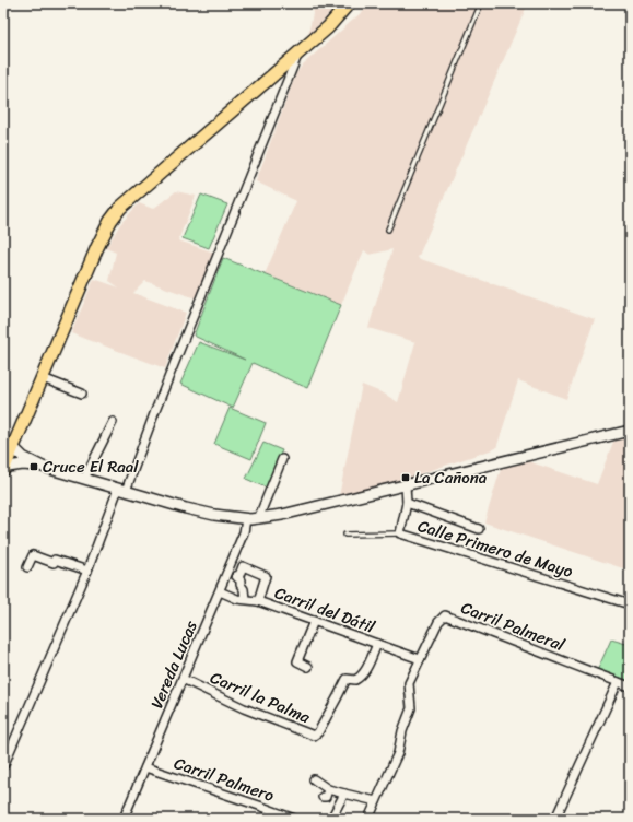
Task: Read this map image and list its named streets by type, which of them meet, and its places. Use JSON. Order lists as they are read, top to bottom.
{
  "streets": {
    "street": [
      "Calle Primero de Mayo",
      "Carril del Dátil",
      "Carril Palmeral",
      "Vereda Lucas",
      "Carril la Palma",
      "Carril Palmero"
    ]
  },
  "crossings": [
    ["Carril del Dátil", "Carril Palmeral"],
    ["Carril del Dátil", "Vereda Lucas"],
    ["Carril del Dátil", "Carril la Palma"],
    ["Vereda Lucas", "Carril la Palma"],
    ["Vereda Lucas", "Carril Palmero"]
  ],
  "places": {
    "transit": ["Cruce El Raal", "La Cañona"]
  }
}
